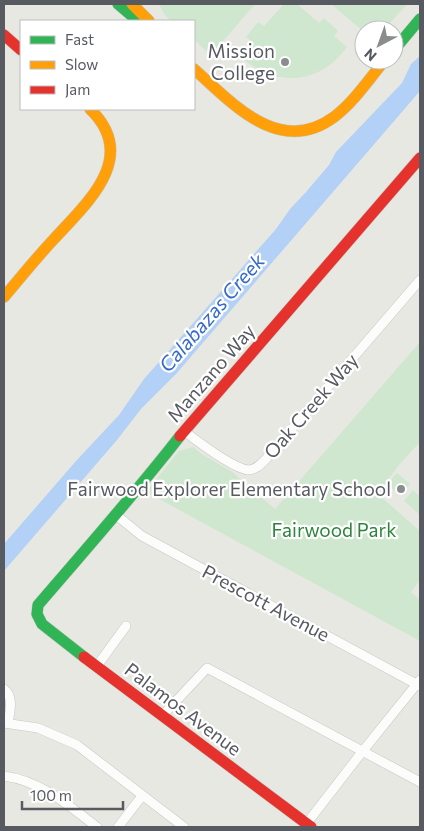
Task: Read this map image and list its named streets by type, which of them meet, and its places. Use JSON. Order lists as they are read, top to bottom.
{
  "streets": {
    "street": [
      "Manzano Way",
      "Oak Creek Way",
      "Prescott Avenue",
      "Palamos Avenue"
    ]
  },
  "crossings": [
    ["Manzano Way", "Oak Creek Way"],
    ["Manzano Way", "Prescott Avenue"],
    ["Manzano Way", "Palamos Avenue"]
  ],
  "water": ["Calabazas Creek"],
  "parks": ["Fairwood Park"],
  "places": ["Mission College", "Fairwood Explorer Elementary School"],
  "legend": ["Fast", "Slow", "Jam"],
  "scale_bar": "100 m",
  "north": "bottom left"
}
